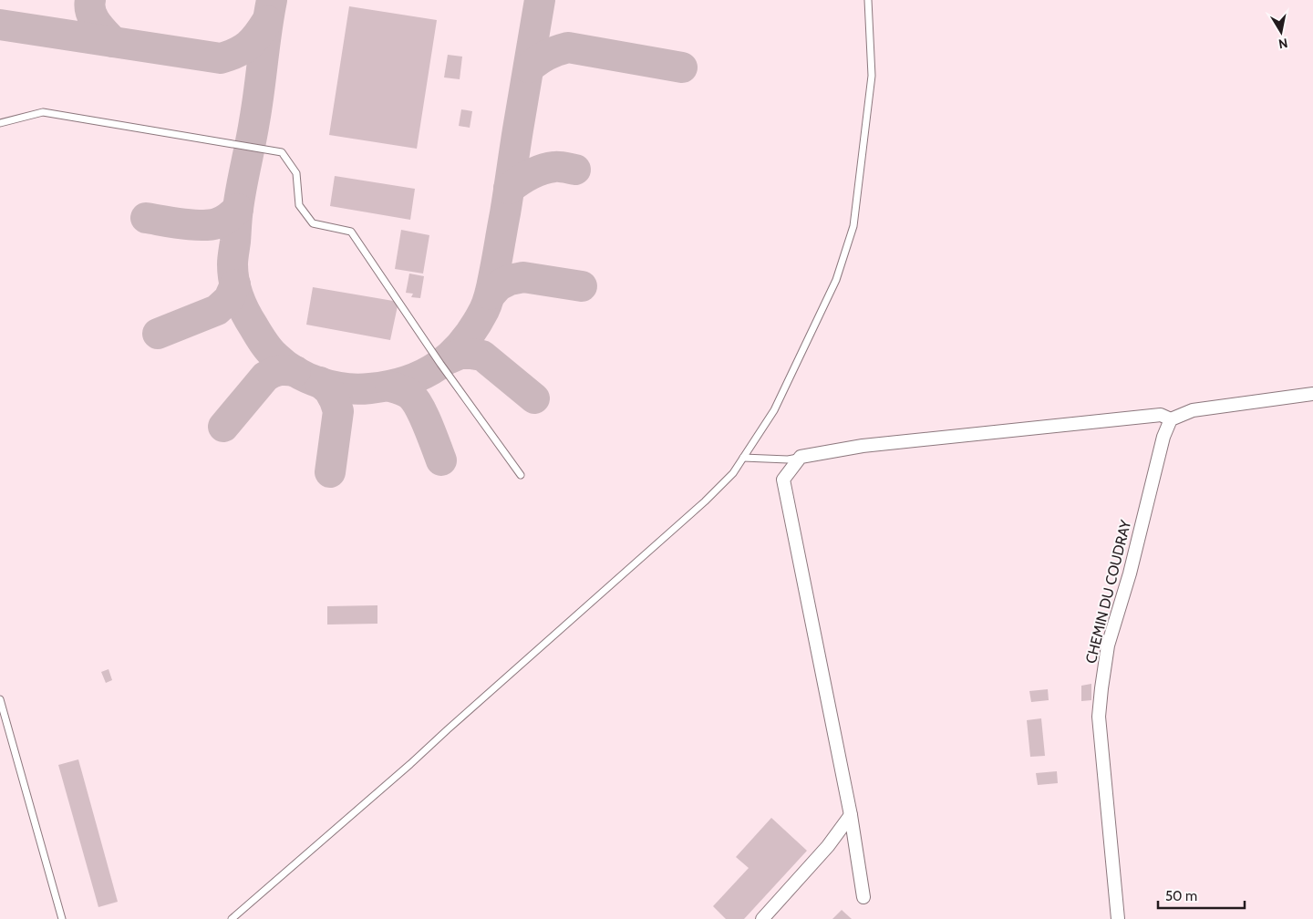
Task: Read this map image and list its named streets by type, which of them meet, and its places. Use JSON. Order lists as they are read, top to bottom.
{
  "streets": {
    "street": ["CHEMIN DU COUDRAY"]
  },
  "scale_bar": "50 m",
  "north": "bottom"
}
